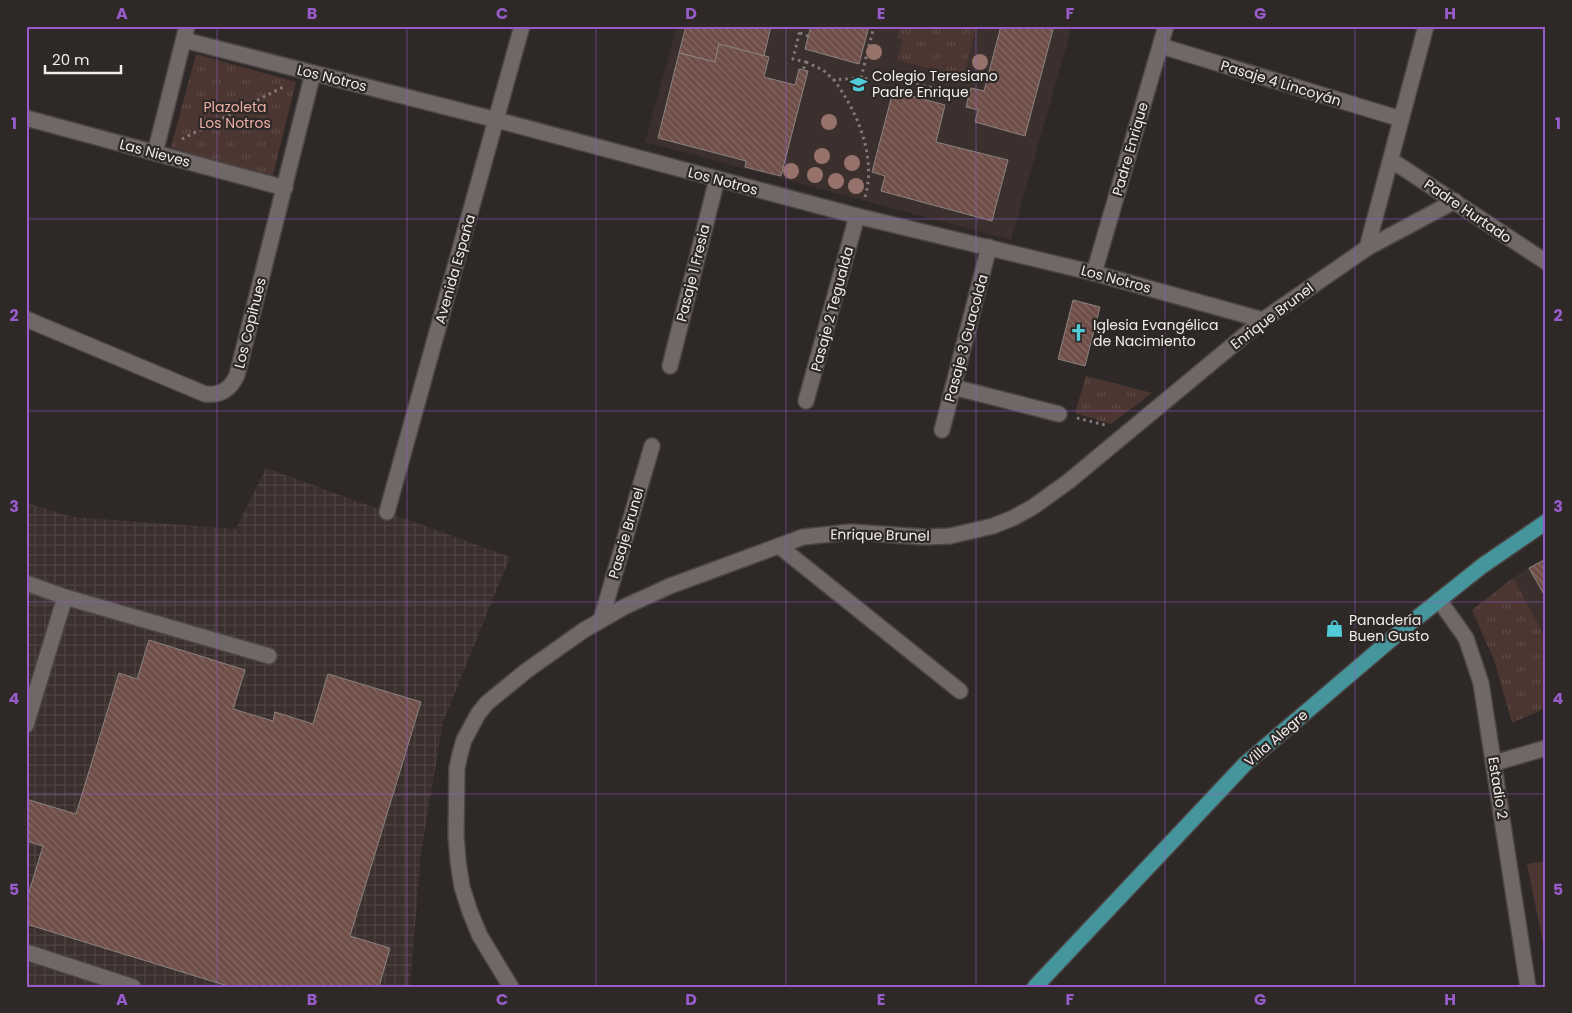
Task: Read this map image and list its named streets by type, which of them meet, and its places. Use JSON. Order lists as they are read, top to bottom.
{
  "streets": {
    "main road": ["Villa Alegre"],
    "street": [
      "Los Notros",
      "Pasaje 4 Lincoyán",
      "Padre Enrique",
      "Las Nieves",
      "Padre Hurtado",
      "Avenida España",
      "Pasaje 1 Fresia",
      "Pasaje 2 Tegualda",
      "Enrique Brunel",
      "Los Copihues",
      "Pasaje 3 Guacolda",
      "Pasaje Brunel",
      "Estadio 2"
    ]
  },
  "crossings": [
    ["Los Notros", "Padre Enrique"],
    ["Los Notros", "Avenida España"],
    ["Los Notros", "Pasaje 1 Fresia"],
    ["Los Notros", "Pasaje 2 Tegualda"],
    ["Los Notros", "Enrique Brunel"],
    ["Los Notros", "Los Copihues"],
    ["Los Notros", "Pasaje 3 Guacolda"],
    ["Pasaje 4 Lincoyán", "Padre Enrique"],
    ["Las Nieves", "Los Copihues"],
    ["Padre Hurtado", "Enrique Brunel"],
    ["Enrique Brunel", "Pasaje Brunel"],
    ["Villa Alegre", "Estadio 2"]
  ],
  "parks": ["Plazoleta Los Notros"],
  "places": {
    "school or university": ["Colegio Teresiano Padre Enrique"],
    "church": ["Iglesia Evangélica de Nacimiento"],
    "shop": ["Panadería Buen Gusto"]
  },
  "scale_bar": "20 m",
  "grid": {
    "columns": [
      "A",
      "B",
      "C",
      "D",
      "E",
      "F",
      "G",
      "H"
    ],
    "rows": [
      "1",
      "2",
      "3",
      "4",
      "5"
    ]
  }
}
